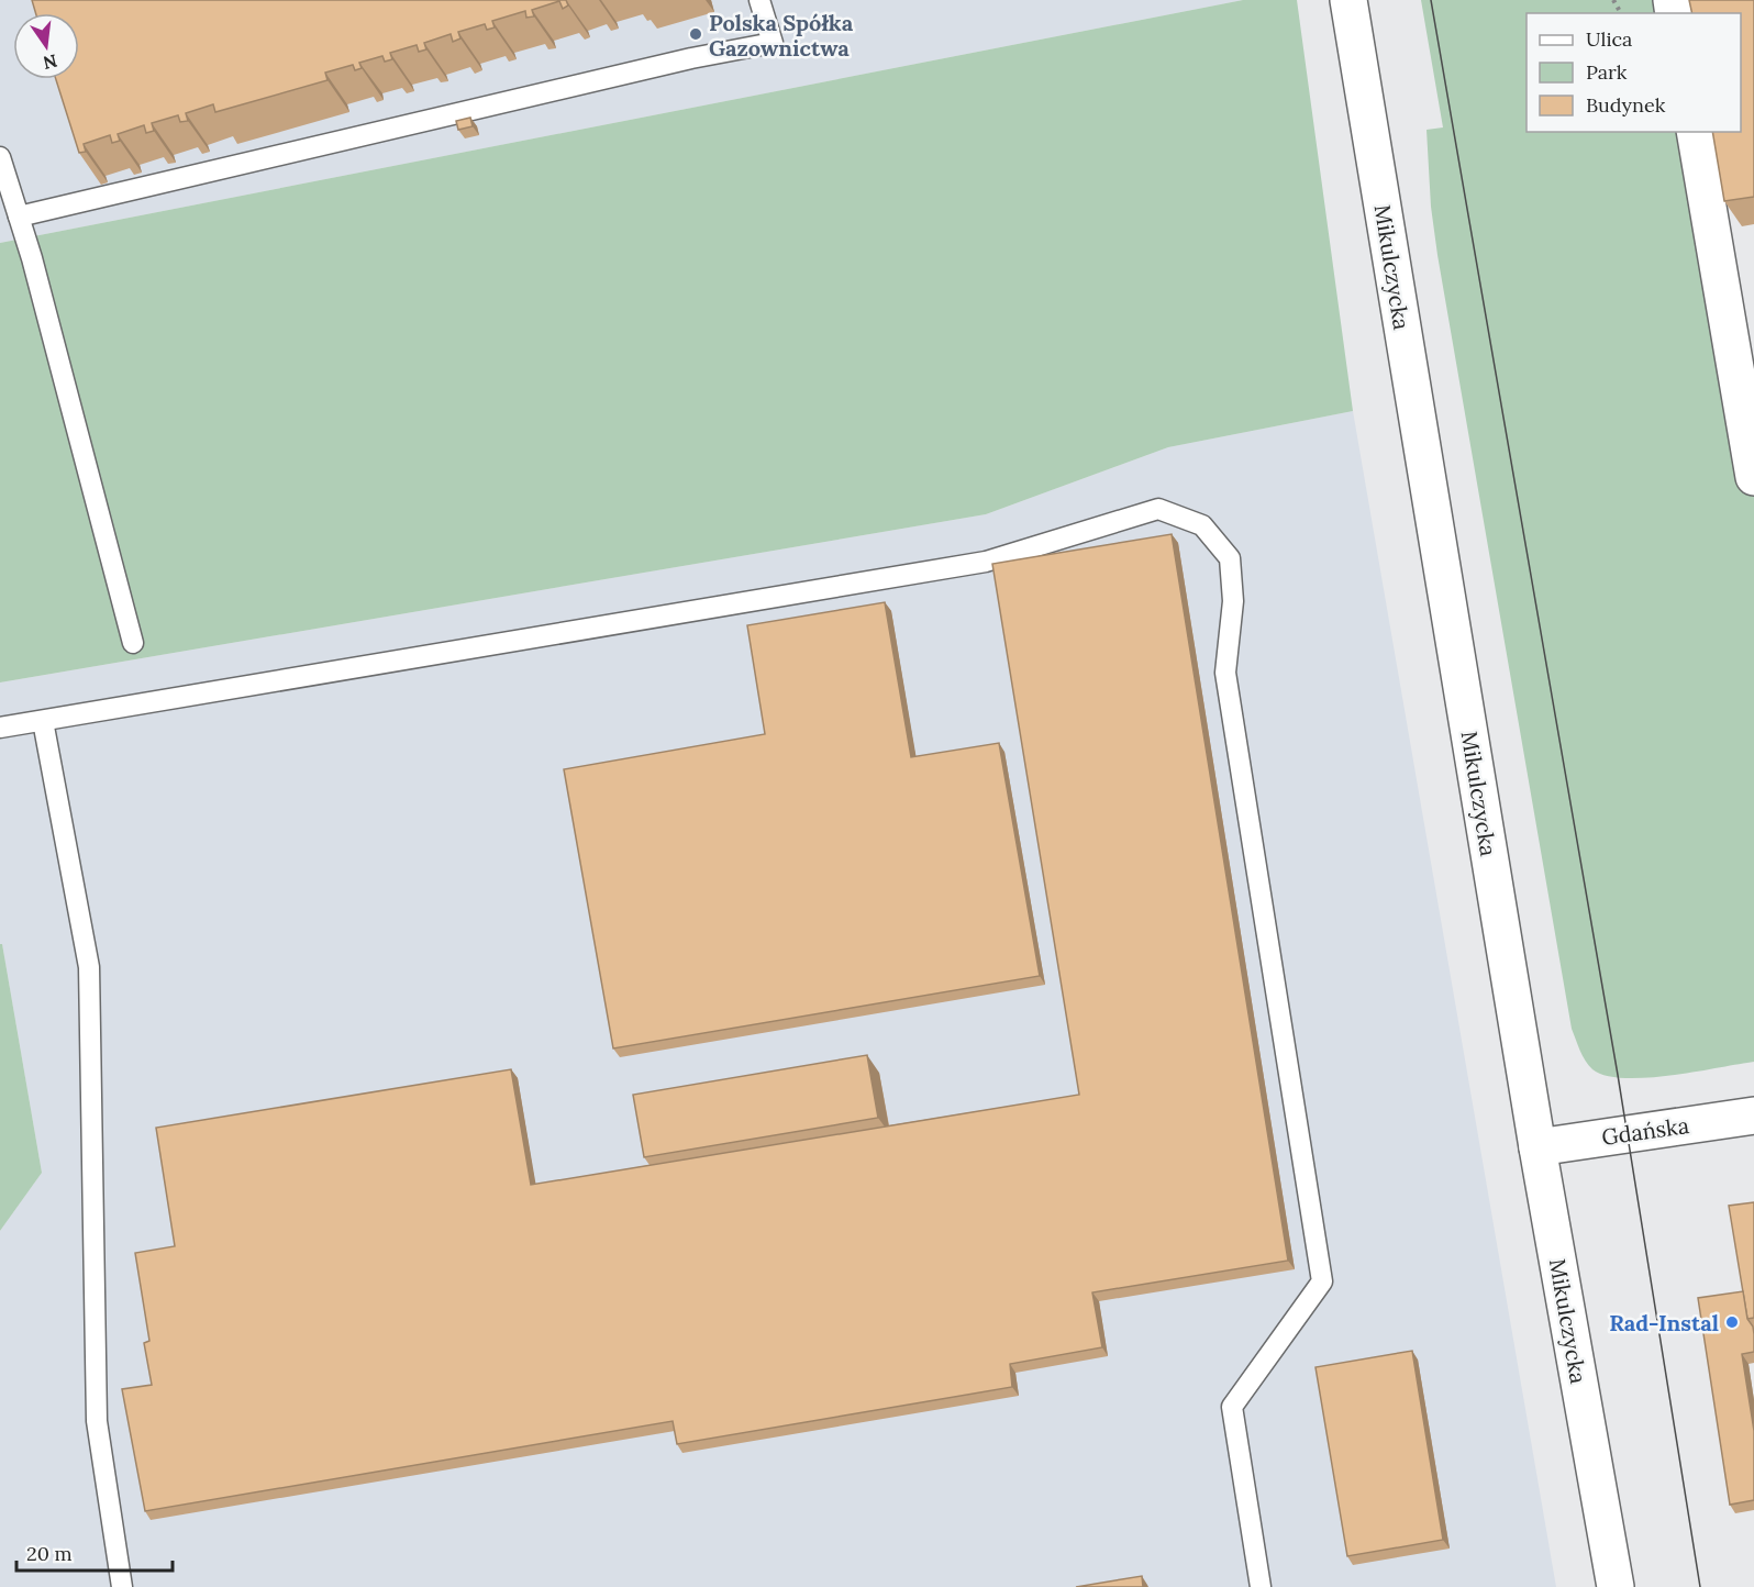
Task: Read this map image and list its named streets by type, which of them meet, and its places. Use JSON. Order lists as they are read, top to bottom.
{
  "streets": {
    "main road": ["Mikulczycka", "Gdańska"]
  },
  "crossings": [
    ["Mikulczycka", "Gdańska"]
  ],
  "places": ["Polska Spółka Gazownictwa", "Rad-Instal"],
  "legend": ["Ulica", "Park", "Budynek"],
  "scale_bar": "20 m",
  "north": "bottom"
}
